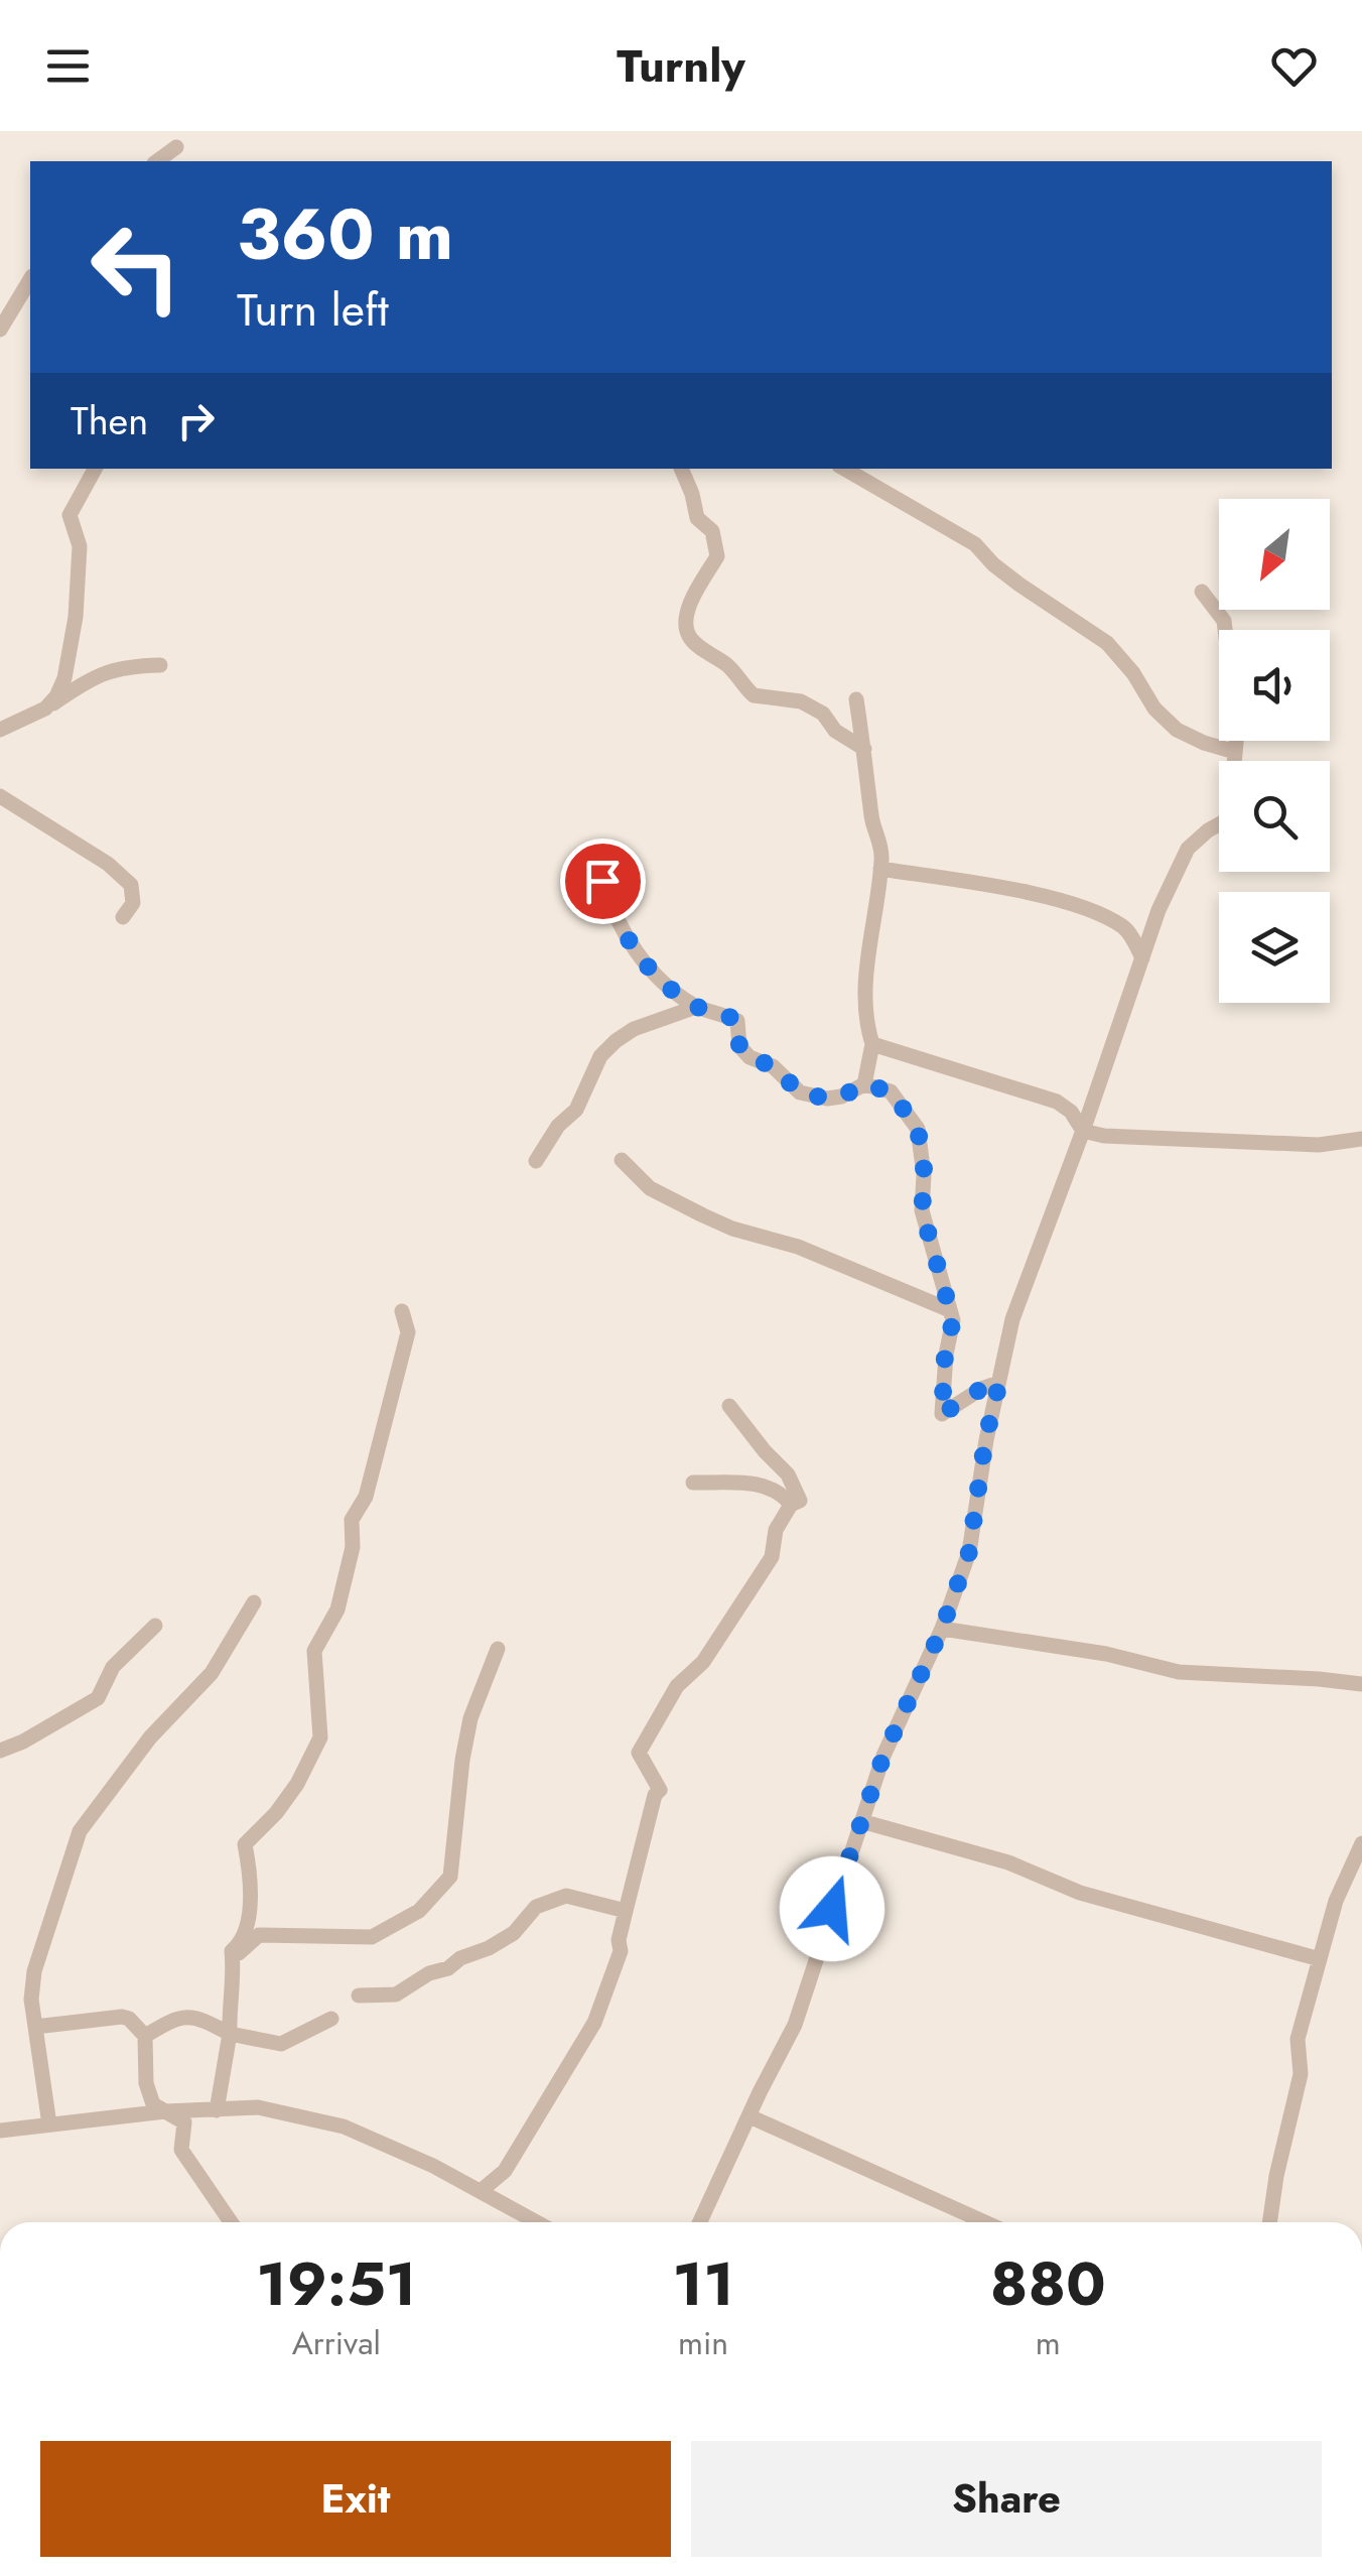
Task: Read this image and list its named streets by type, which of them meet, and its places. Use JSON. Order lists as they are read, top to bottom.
{
  "north": "bottom left",
  "page": {
    "header": "Turnly",
    "turn": ["360 m", "Turn left"],
    "then": "Then",
    "eta": [
      "19:51",
      "Arrival",
      "11",
      "min",
      "880",
      "m"
    ],
    "buttons": ["Exit", "Share"]
  }
}
